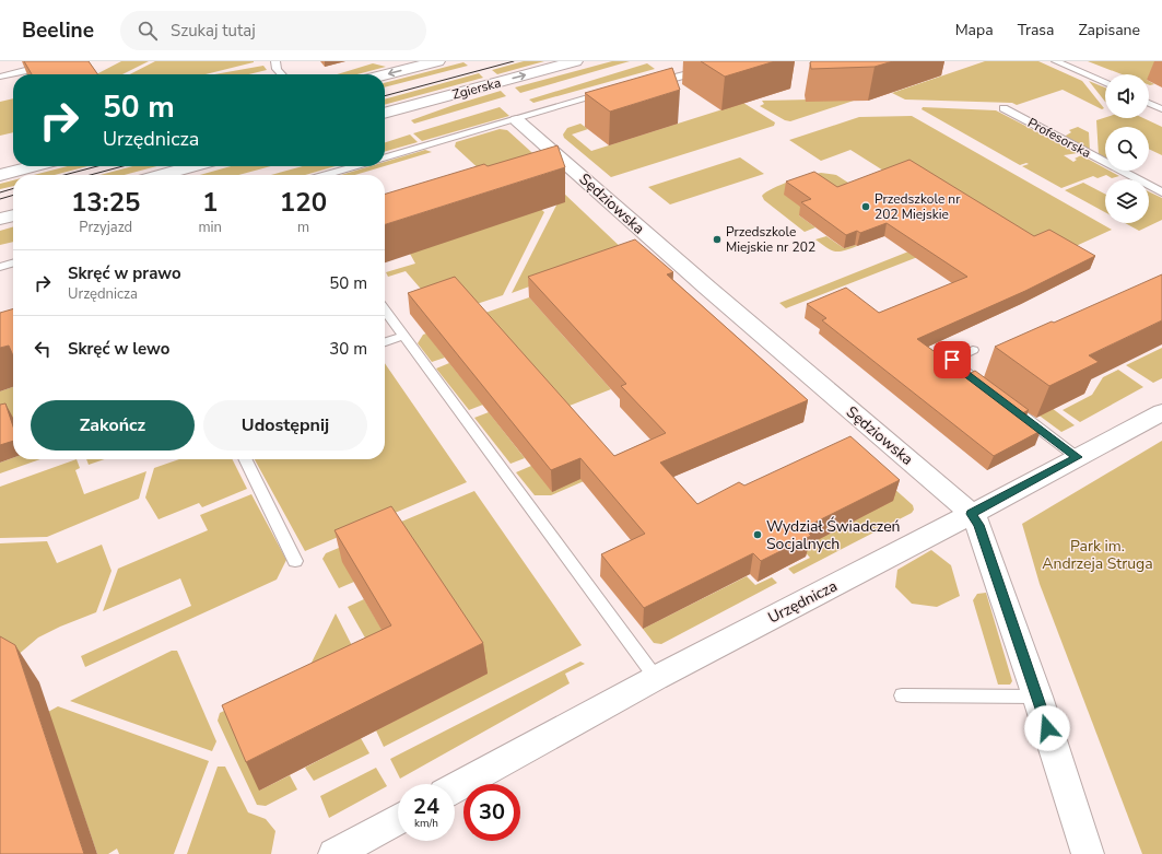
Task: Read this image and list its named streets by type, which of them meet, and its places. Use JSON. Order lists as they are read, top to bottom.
{
  "streets": {
    "street": ["Zgierska", "Sędziowska", "Urzędnicza"],
    "lane": ["Profesorska"]
  },
  "crossings": [
    ["Sędziowska", "Urzędnicza"]
  ],
  "one_way": ["Zgierska"],
  "parks": ["Park im. Andrzeja Struga"],
  "places": ["Przedszkole nr 202 Miejskie", "Przedszkole Miejskie nr 202", "Wydział Świadczeń Socjalnych"],
  "page": {
    "header": "Beeline",
    "search": "Szukaj tutaj",
    "nav": ["Mapa", "Trasa", "Zapisane"],
    "turn": ["50 m", "Urzędnicza"],
    "eta": [
      "13:25",
      "Przyjazd",
      "1",
      "min",
      "120",
      "m"
    ],
    "list": [
      {
        "name": "Skręć w prawo",
        "note": "Urzędnicza",
        "value": "50 m"
      },
      {
        "name": "Skręć w lewo",
        "value": "30 m"
      }
    ],
    "buttons": ["Zakończ", "Udostępnij"],
    "speed": "24 km/h",
    "limit": "30"
  }
}
